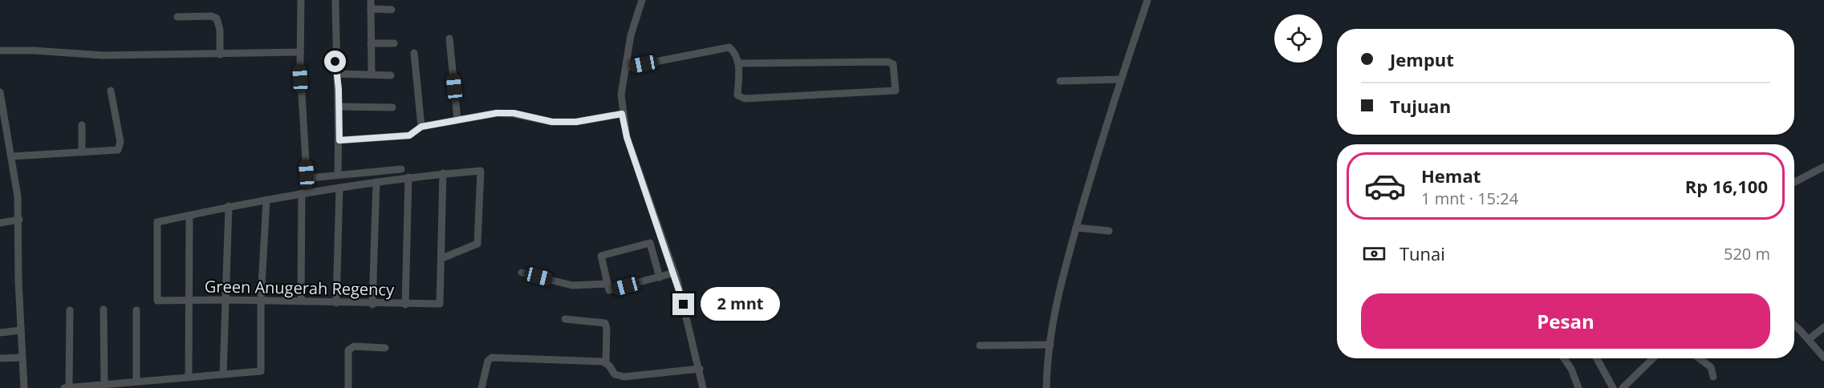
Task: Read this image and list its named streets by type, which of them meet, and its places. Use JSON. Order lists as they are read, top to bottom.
{
  "streets": {
    "street": ["Green Anugerah Regency"]
  },
  "page": {
    "banner": ["Jemput", "Tujuan"],
    "list": [
      {
        "name": "Hemat",
        "note": "1 mnt · 15:24",
        "value": "Rp 16,100"
      }
    ],
    "pay": ["Tunai", "520 m"],
    "buttons": "Pesan",
    "bubble": "2 mnt"
  }
}
